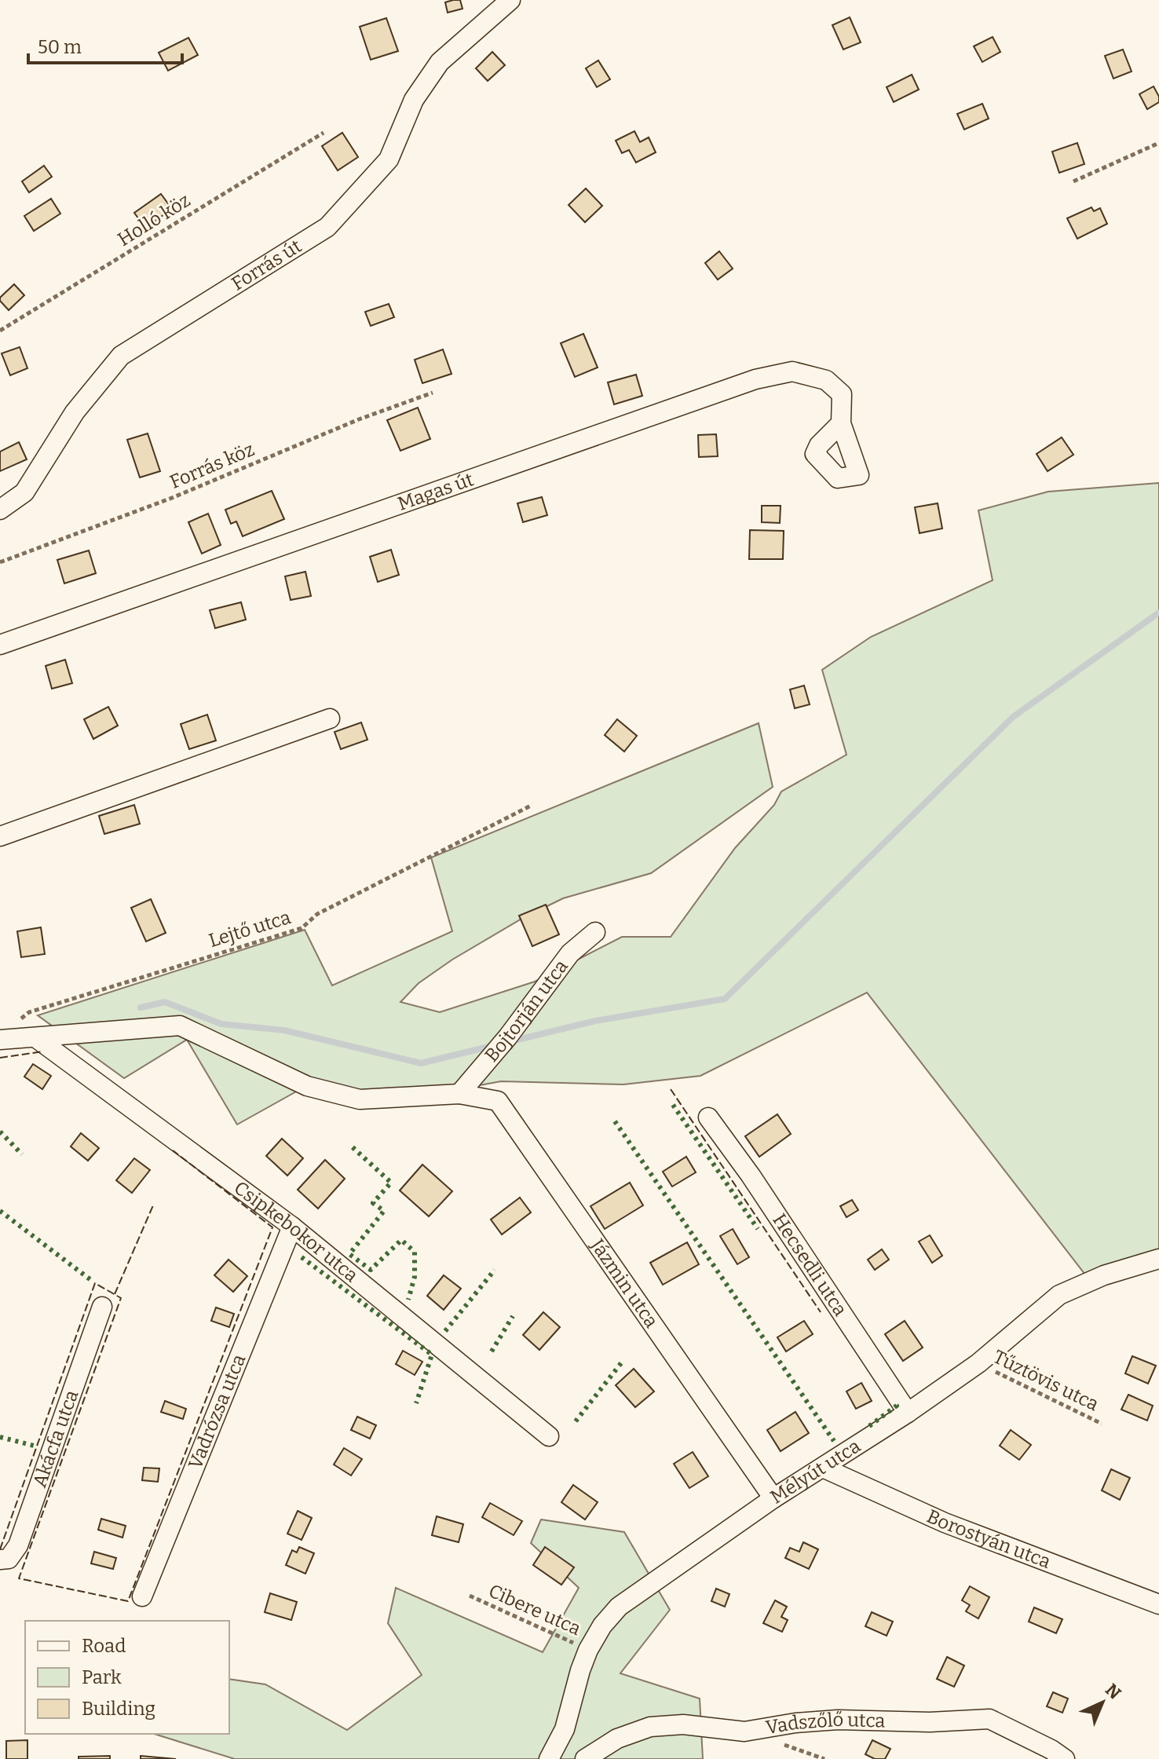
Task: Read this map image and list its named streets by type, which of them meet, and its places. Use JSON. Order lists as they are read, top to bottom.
{
  "streets": {
    "street": [
      "Forrás út",
      "Magas út",
      "Bojtorján utca",
      "Csipkebokor utca",
      "Hecsedli utca",
      "Jázmin utca",
      "Vadrózsa utca",
      "Akácfa utca",
      "Mélyút utca",
      "Borostyán utca",
      "Vadszőlő utca"
    ],
    "path": [
      "Holló köz",
      "Forrás köz",
      "Lejtő utca",
      "Tűztövis utca",
      "Cibere utca"
    ]
  },
  "crossings": [
    ["Bojtorján utca", "Jázmin utca"],
    ["Csipkebokor utca", "Jázmin utca"],
    ["Csipkebokor utca", "Vadrózsa utca"],
    ["Hecsedli utca", "Mélyút utca"],
    ["Jázmin utca", "Mélyút utca"],
    ["Tűztövis utca", "Mélyút utca"],
    ["Mélyút utca", "Borostyán utca"],
    ["Mélyút utca", "Cibere utca"]
  ],
  "legend": ["Road", "Park", "Building"],
  "scale_bar": "50 m",
  "north": "top right"
}
